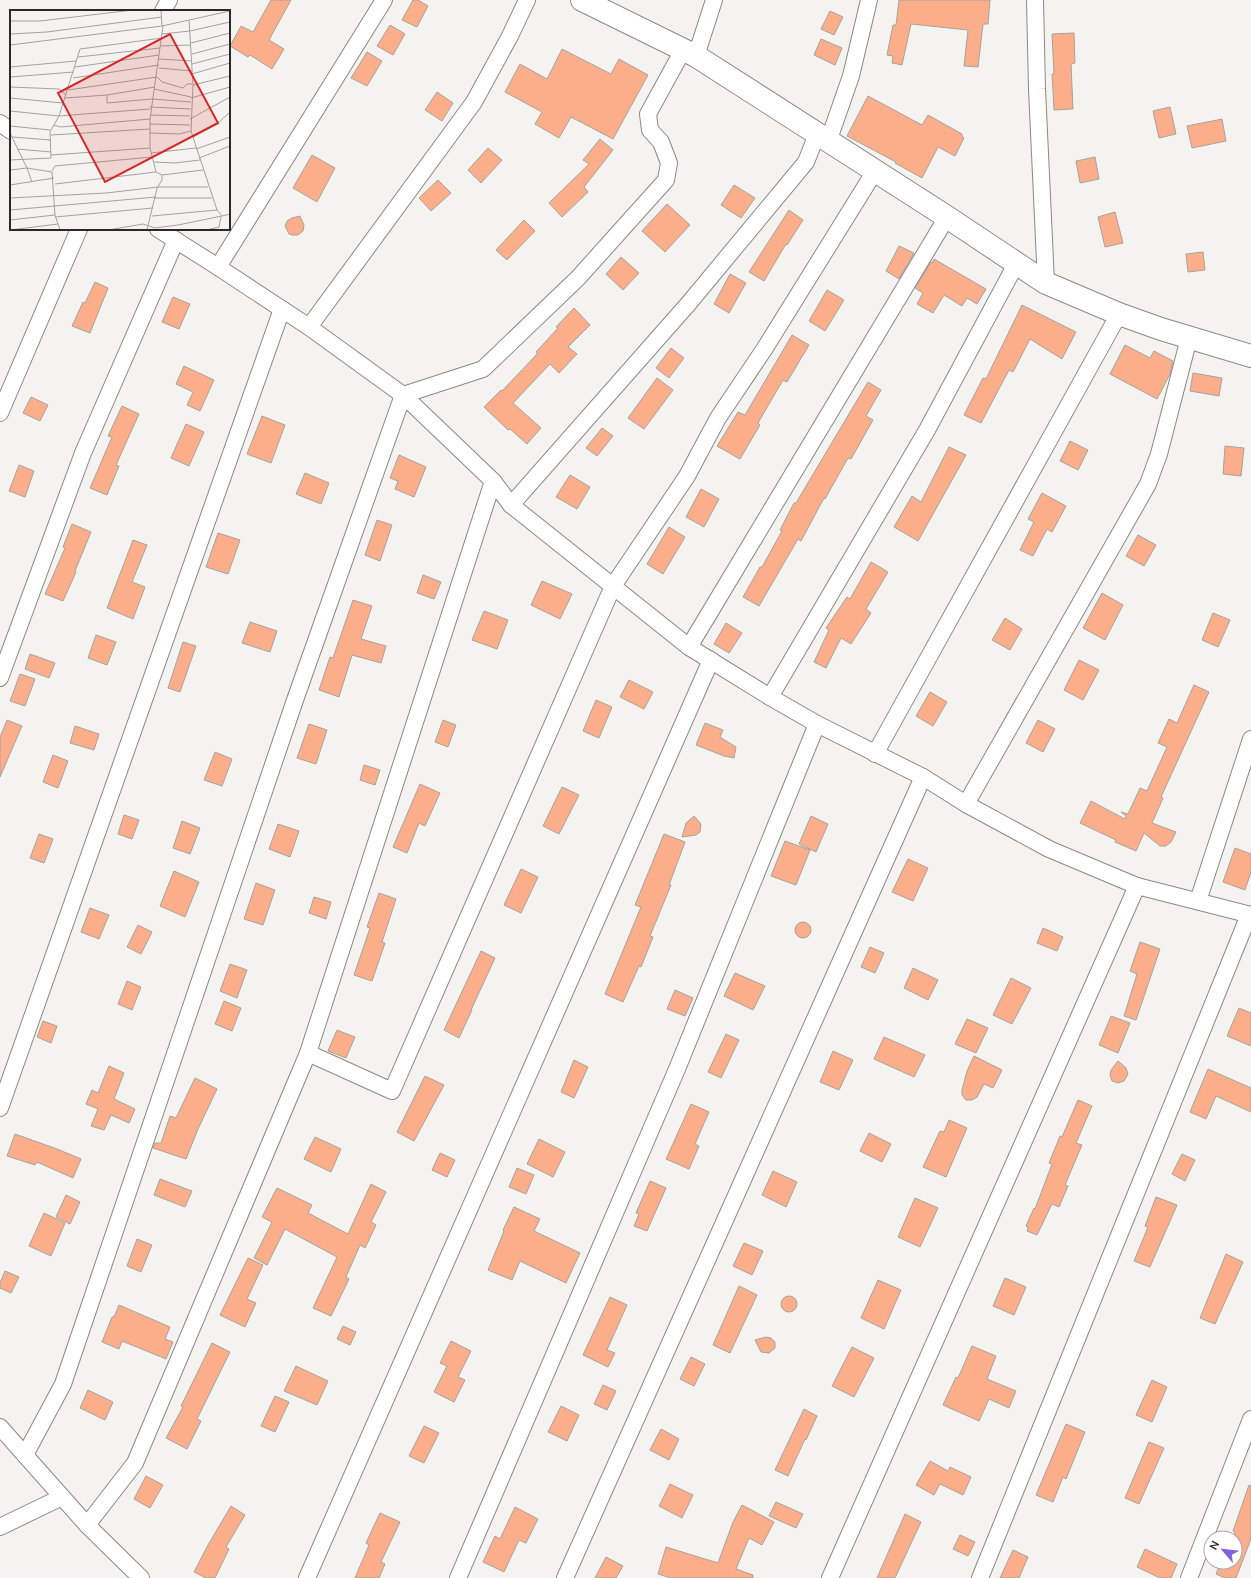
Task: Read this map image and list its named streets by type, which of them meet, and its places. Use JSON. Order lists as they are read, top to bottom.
{
  "north": "top left"
}
